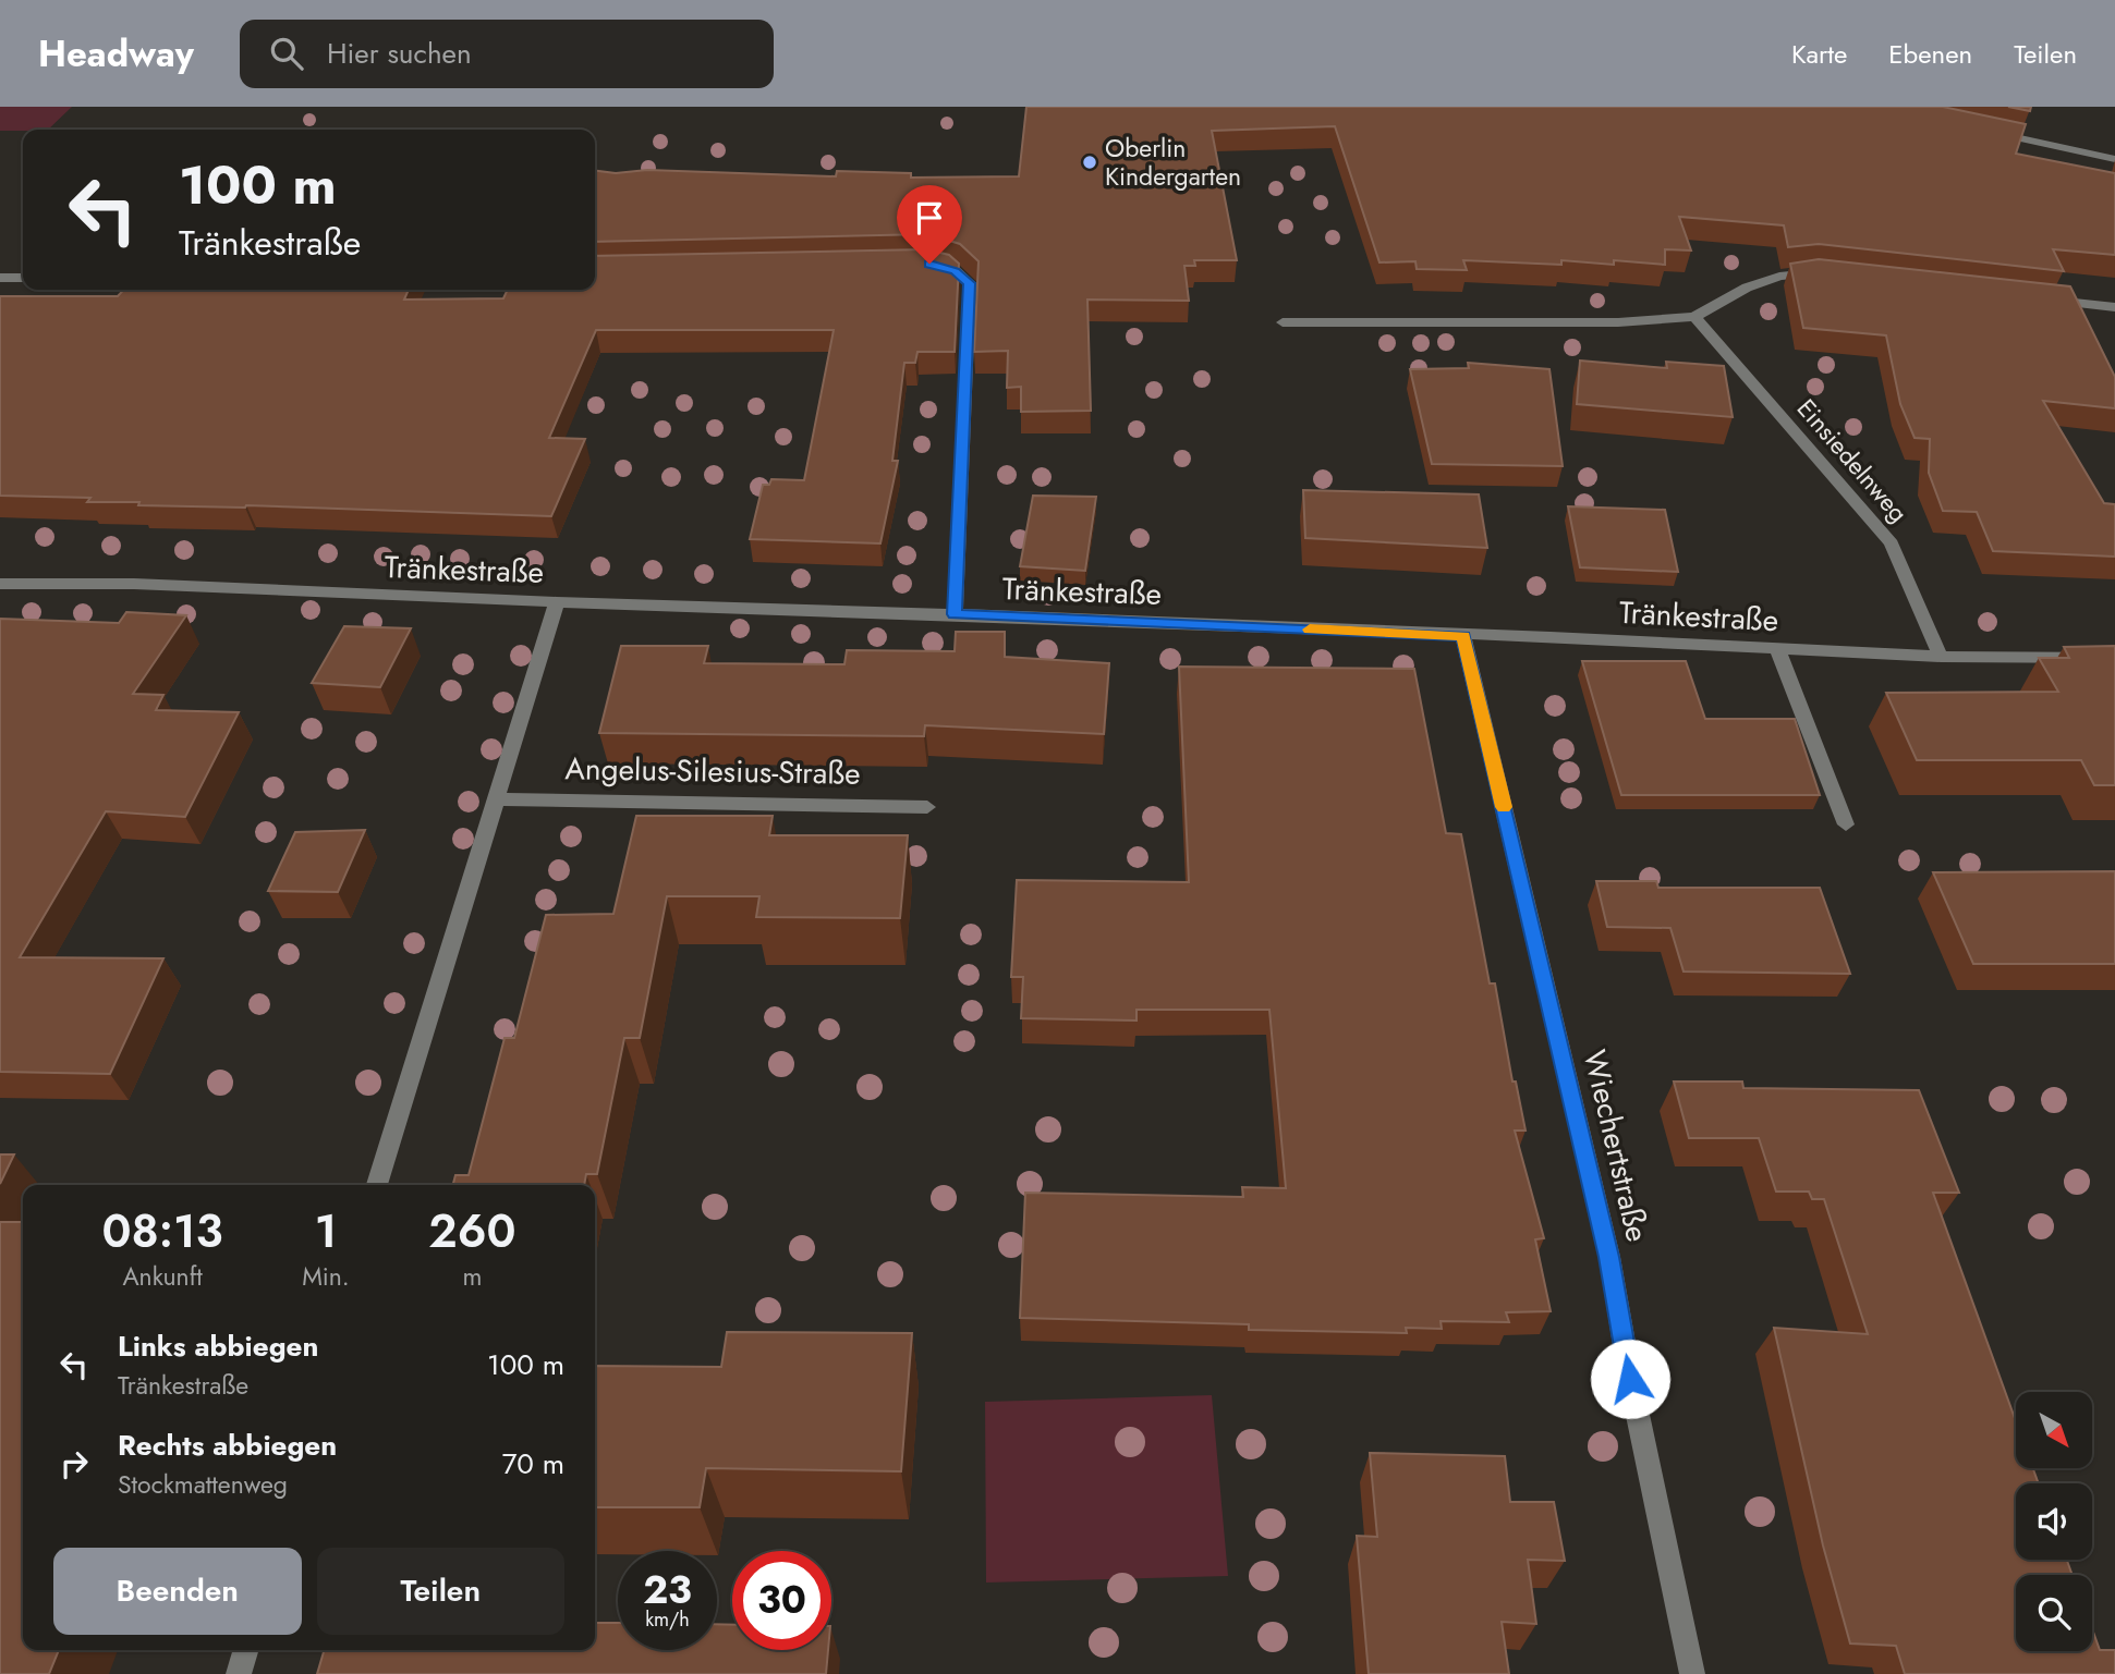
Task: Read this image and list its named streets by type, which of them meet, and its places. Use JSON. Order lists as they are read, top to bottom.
{
  "streets": {
    "street": [
      "Einsiedelnweg",
      "Tränkestraße",
      "Angelus-Silesius-Straße",
      "Wiechertstraße"
    ]
  },
  "crossings": [
    ["Einsiedelnweg", "Tränkestraße"],
    ["Tränkestraße", "Wiechertstraße"]
  ],
  "places": ["Oberlin Kindergarten"],
  "north": "bottom right",
  "page": {
    "header": "Headway",
    "search": "Hier suchen",
    "nav": ["Karte", "Ebenen", "Teilen"],
    "turn": ["100 m", "Tränkestraße"],
    "eta": [
      "08:13",
      "Ankunft",
      "1",
      "Min.",
      "260",
      "m"
    ],
    "list": [
      {
        "name": "Links abbiegen",
        "note": "Tränkestraße",
        "value": "100 m"
      },
      {
        "name": "Rechts abbiegen",
        "note": "Stockmattenweg",
        "value": "70 m"
      }
    ],
    "buttons": ["Beenden", "Teilen"],
    "speed": "23 km/h",
    "limit": "30"
  }
}
